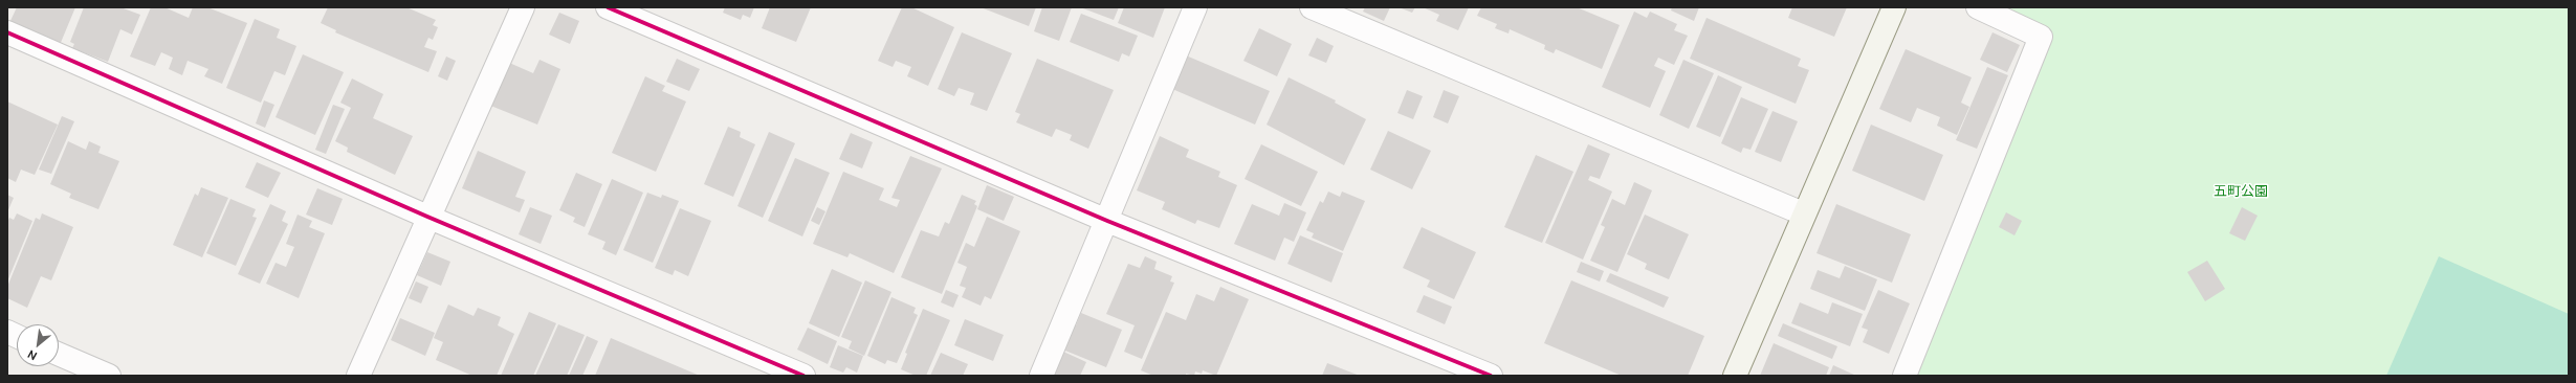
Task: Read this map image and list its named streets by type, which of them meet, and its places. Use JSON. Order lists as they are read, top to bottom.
{
  "parks": ["五町公園"],
  "north": "bottom left"
}
